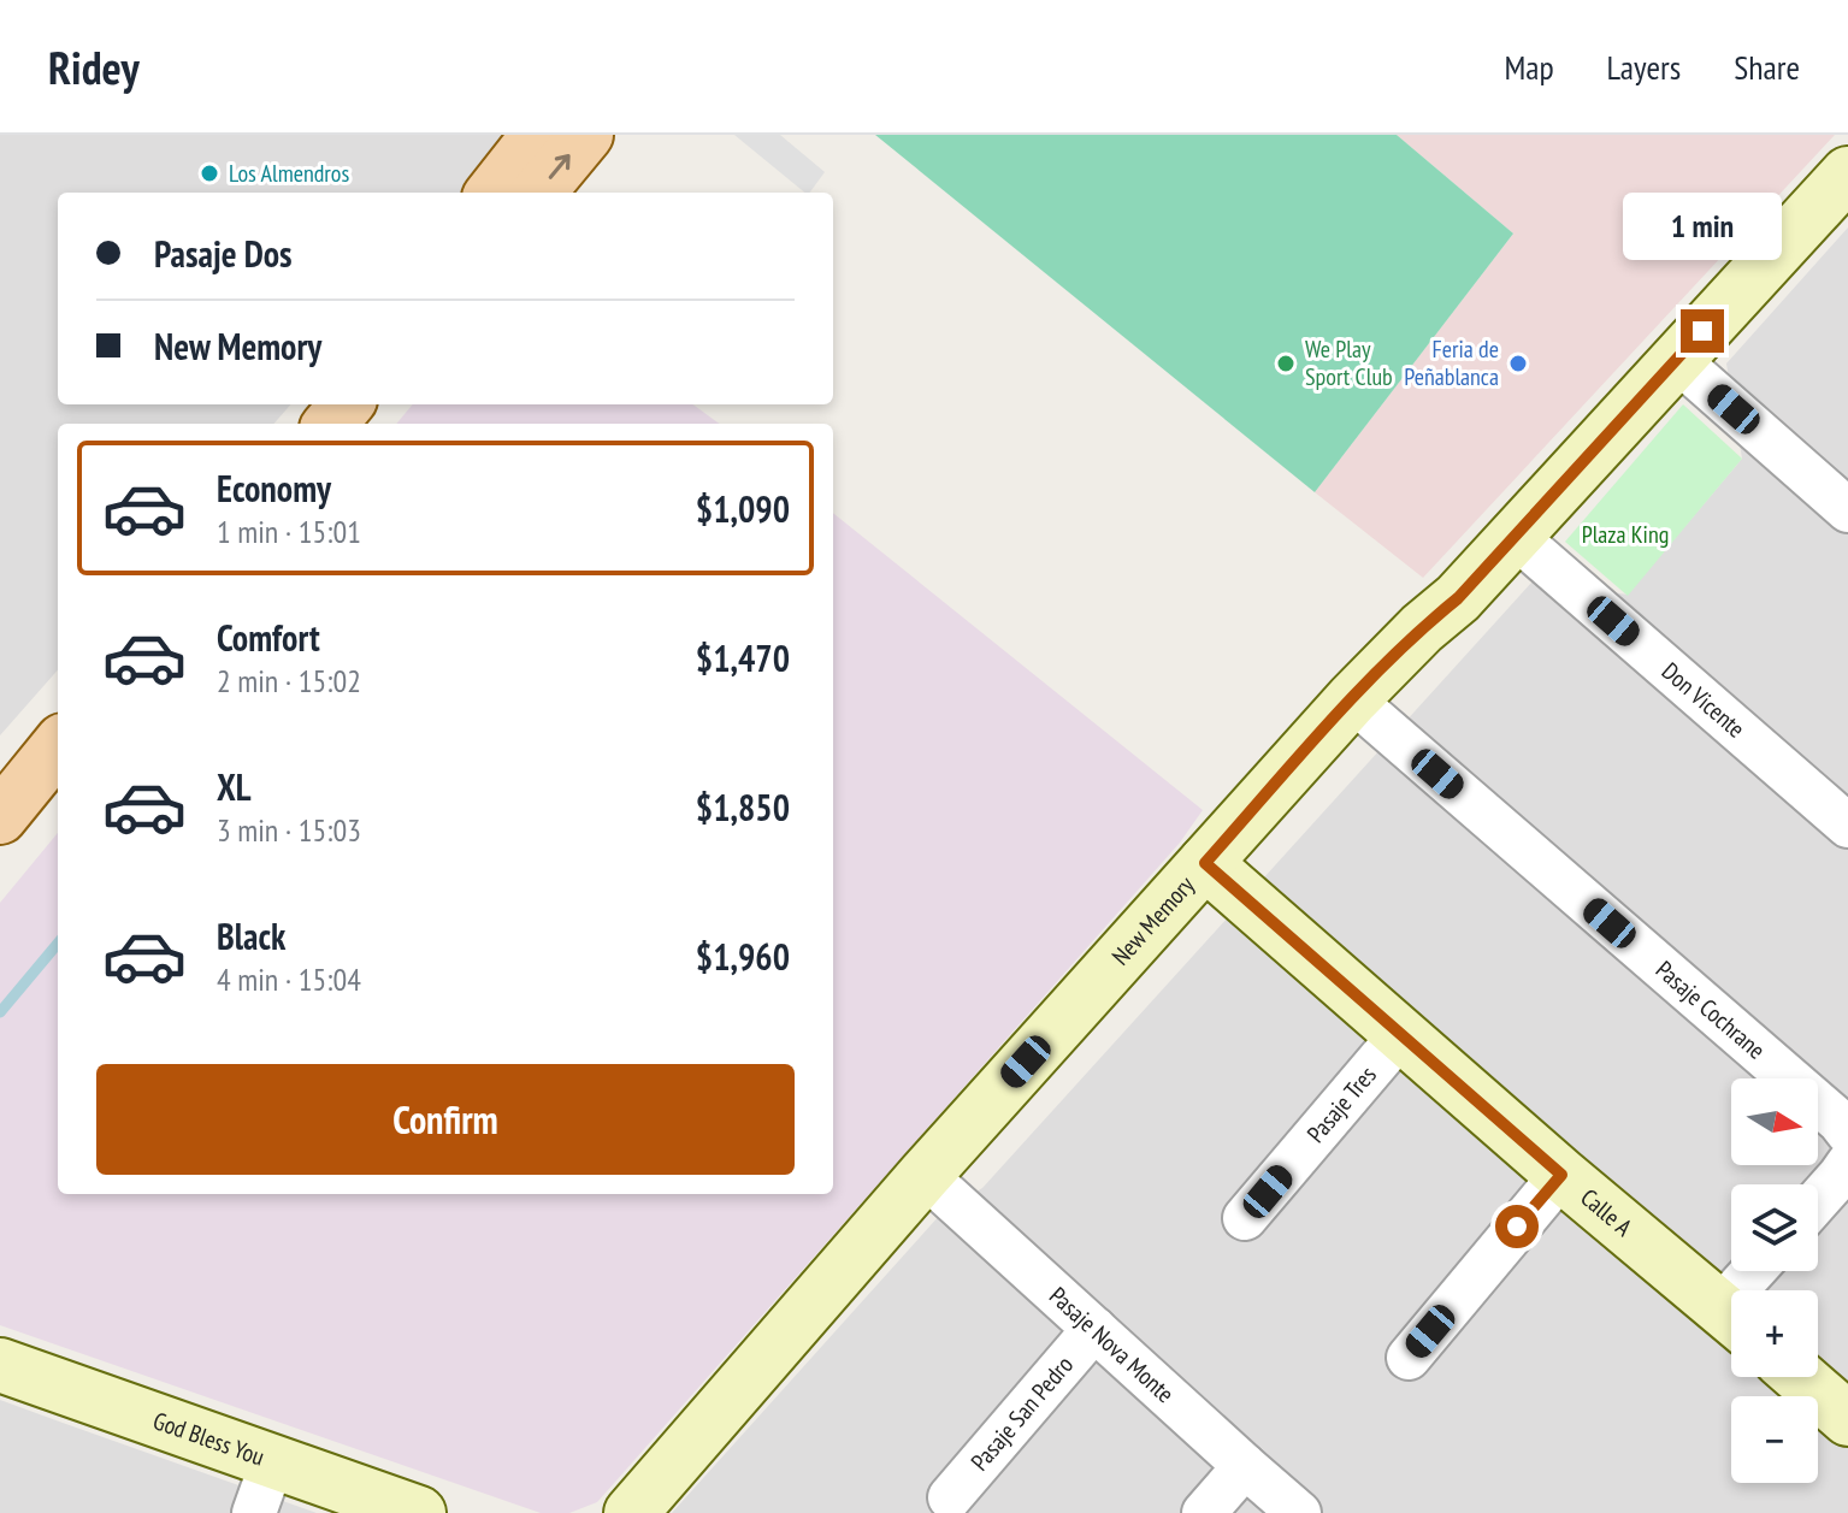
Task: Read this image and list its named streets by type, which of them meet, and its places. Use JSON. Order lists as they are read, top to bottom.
{
  "streets": {
    "street": [
      "Don Vicente",
      "New Memory",
      "Pasaje Cochrane",
      "Pasaje Tres",
      "Calle A",
      "Pasaje Nova Monte",
      "Pasaje San Pedro",
      "God Bless You"
    ]
  },
  "crossings": [
    ["Don Vicente", "New Memory"],
    ["New Memory", "Pasaje Cochrane"],
    ["New Memory", "Calle A"],
    ["New Memory", "Pasaje Nova Monte"],
    ["Pasaje Tres", "Calle A"],
    ["Pasaje Nova Monte", "Pasaje San Pedro"]
  ],
  "parks": ["Plaza King"],
  "places": ["Los Almendros", "We Play Sport Club", "Feria de Peñablanca"],
  "north": "right",
  "page": {
    "header": "Ridey",
    "nav": ["Map", "Layers", "Share"],
    "bubble": "1 min",
    "banner": ["Pasaje Dos", "New Memory"],
    "list": [
      {
        "name": "Economy",
        "note": "1 min · 15:01",
        "value": "$1,090"
      },
      {
        "name": "Comfort",
        "note": "2 min · 15:02",
        "value": "$1,470"
      },
      {
        "name": "XL",
        "note": "3 min · 15:03",
        "value": "$1,850"
      },
      {
        "name": "Black",
        "note": "4 min · 15:04",
        "value": "$1,960"
      }
    ],
    "buttons": "Confirm",
    "map_buttons": ["+", "−"]
  }
}
